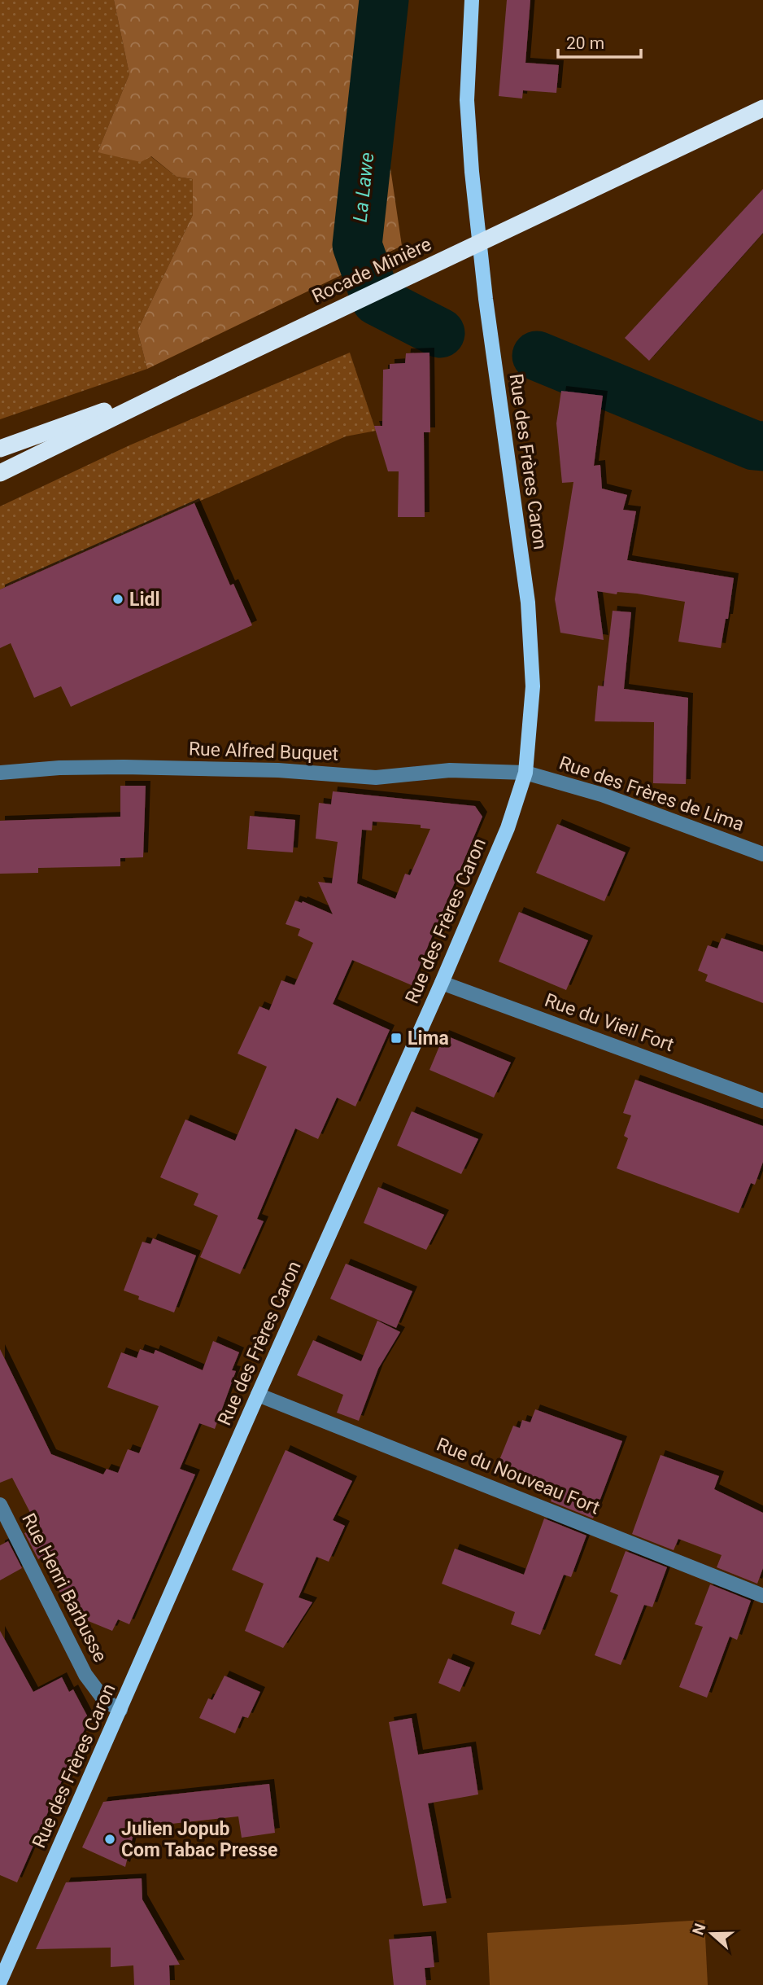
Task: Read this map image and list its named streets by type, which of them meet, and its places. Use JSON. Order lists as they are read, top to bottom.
{
  "streets": {
    "highway": ["Rocade Minière"],
    "main road": ["Rue des Frères Caron"],
    "street": [
      "Rue Alfred Buquet",
      "Rue des Frères de Lima",
      "Rue du Vieil Fort",
      "Rue du Nouveau Fort",
      "Rue Henri Barbusse"
    ]
  },
  "crossings": [
    ["Rue des Frères Caron", "Rue Alfred Buquet"],
    ["Rue des Frères Caron", "Rue des Frères de Lima"],
    ["Rue des Frères Caron", "Rue du Vieil Fort"],
    ["Rue des Frères Caron", "Rue du Nouveau Fort"],
    ["Rue des Frères Caron", "Rue Henri Barbusse"],
    ["Rue Alfred Buquet", "Rue des Frères de Lima"]
  ],
  "water": ["La Lawe"],
  "places": {
    "other": ["Lidl", "Julien Jopub Com Tabac Presse"],
    "transit": ["Lima"]
  },
  "scale_bar": "20 m",
  "north": "left"
}
